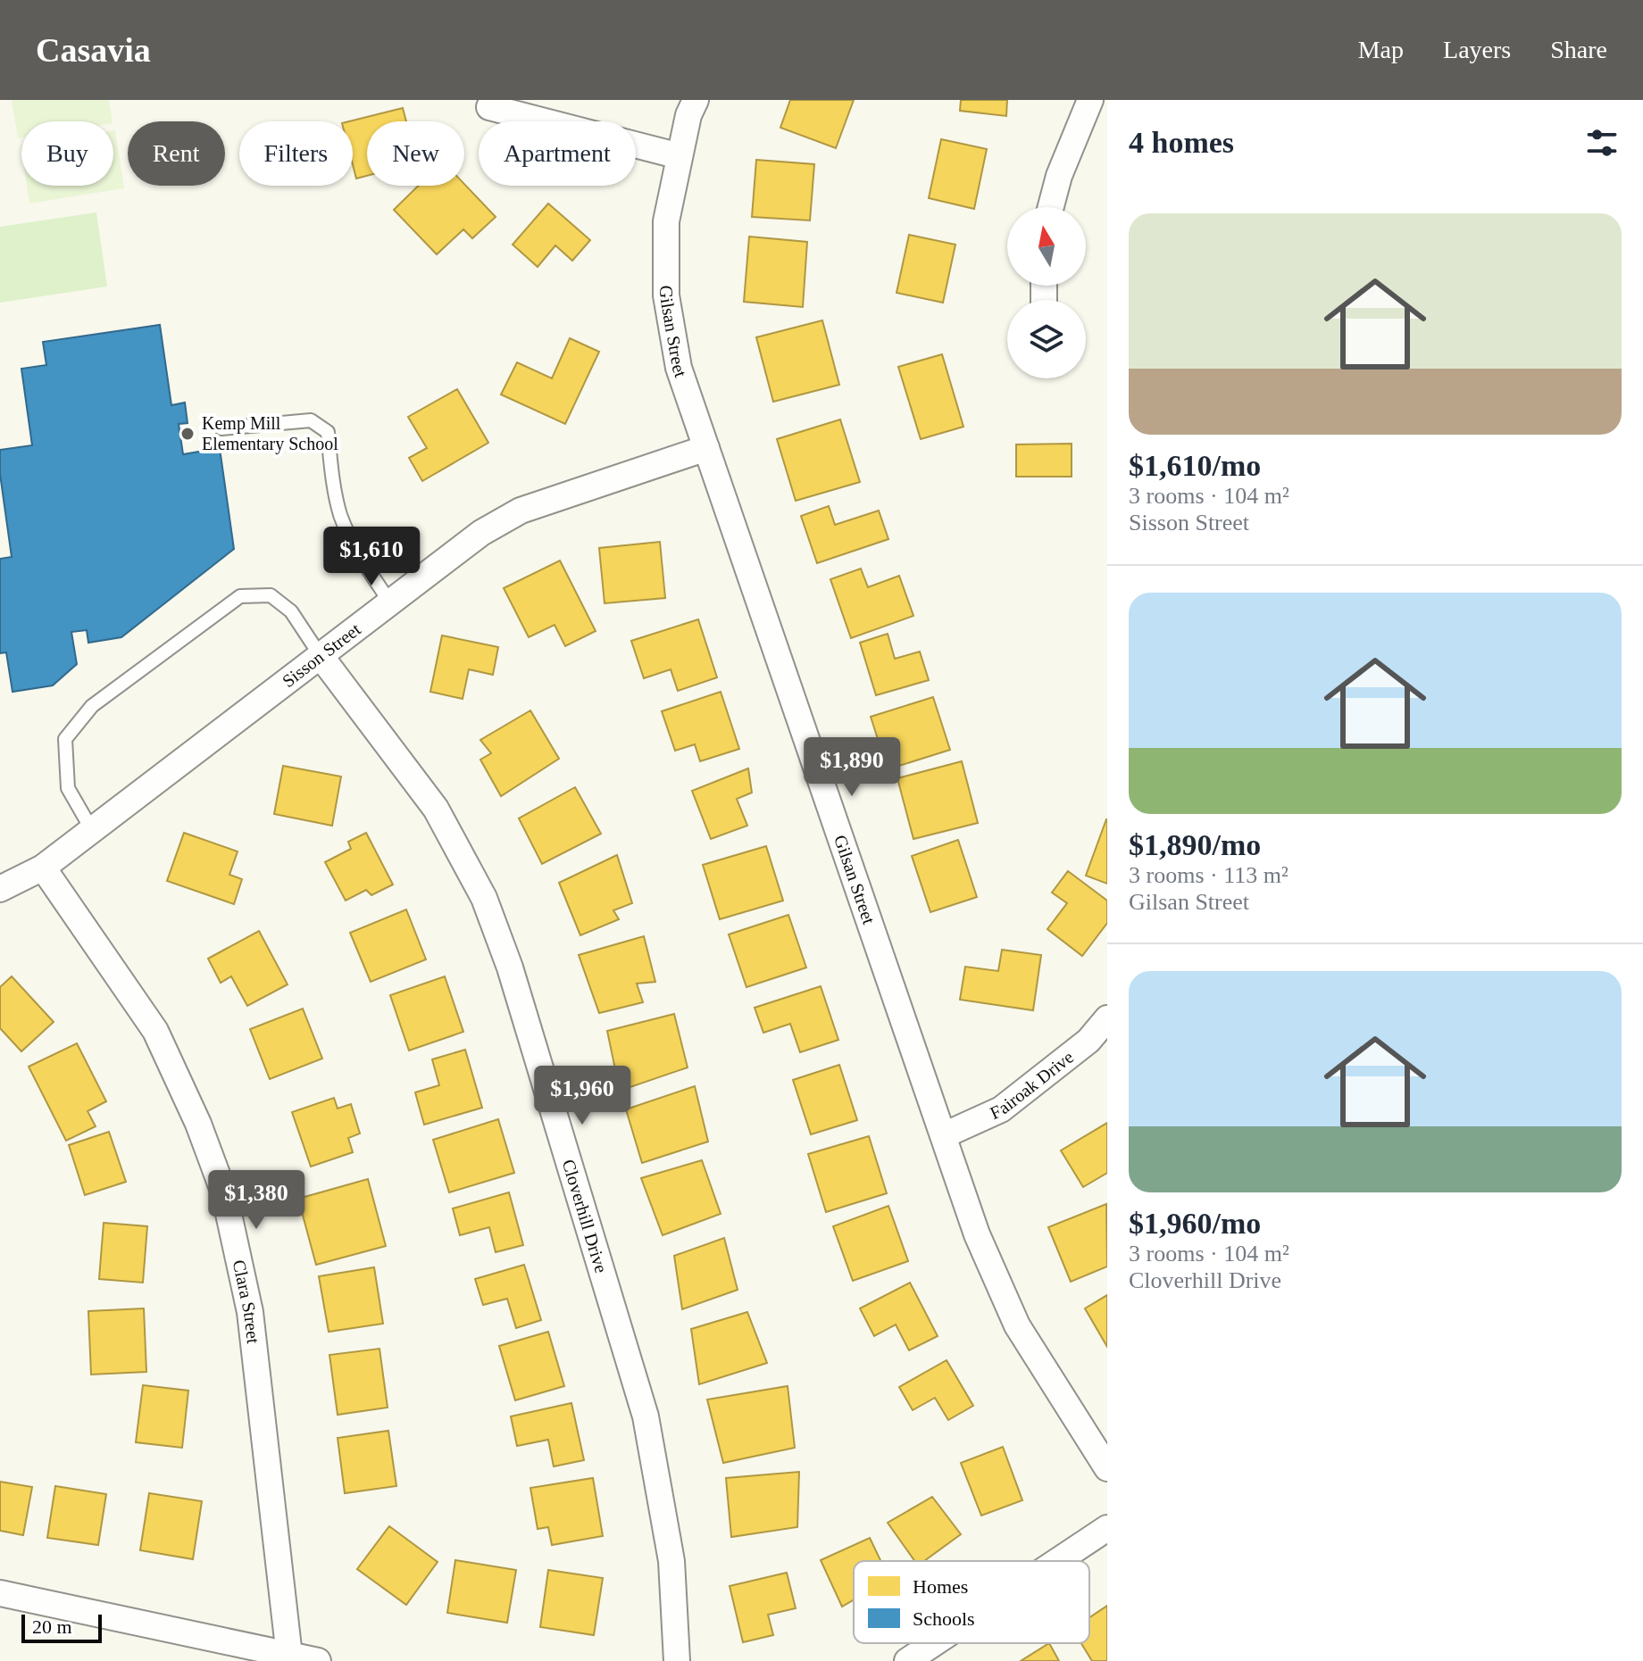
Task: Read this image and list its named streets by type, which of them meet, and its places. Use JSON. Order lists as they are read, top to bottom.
{
  "streets": {
    "street": [
      "Gilsan Street",
      "Sisson Street",
      "Fairoak Drive",
      "Cloverhill Drive",
      "Clara Street"
    ]
  },
  "crossings": [
    ["Gilsan Street", "Sisson Street"],
    ["Gilsan Street", "Fairoak Drive"],
    ["Sisson Street", "Cloverhill Drive"],
    ["Sisson Street", "Clara Street"]
  ],
  "places": ["Kemp Mill Elementary School"],
  "legend": ["Homes", "Schools"],
  "scale_bar": "20 m",
  "north": "top",
  "page": {
    "header": "Casavia",
    "nav": ["Map", "Layers", "Share"],
    "heading": "4 homes",
    "chip": [
      "Buy",
      "Rent",
      "Filters",
      "New",
      "Apartment"
    ],
    "list": [
      {
        "name": "$1,610/mo",
        "note": "3 rooms · 104 m² · Sisson Street"
      },
      {
        "name": "$1,890/mo",
        "note": "3 rooms · 113 m² · Gilsan Street"
      },
      {
        "name": "$1,960/mo",
        "note": "3 rooms · 104 m² · Cloverhill Drive"
      }
    ],
    "price": [
      "$1,610",
      "$1,890",
      "$1,960",
      "$1,380"
    ],
    "scale": "20 m"
  }
}
